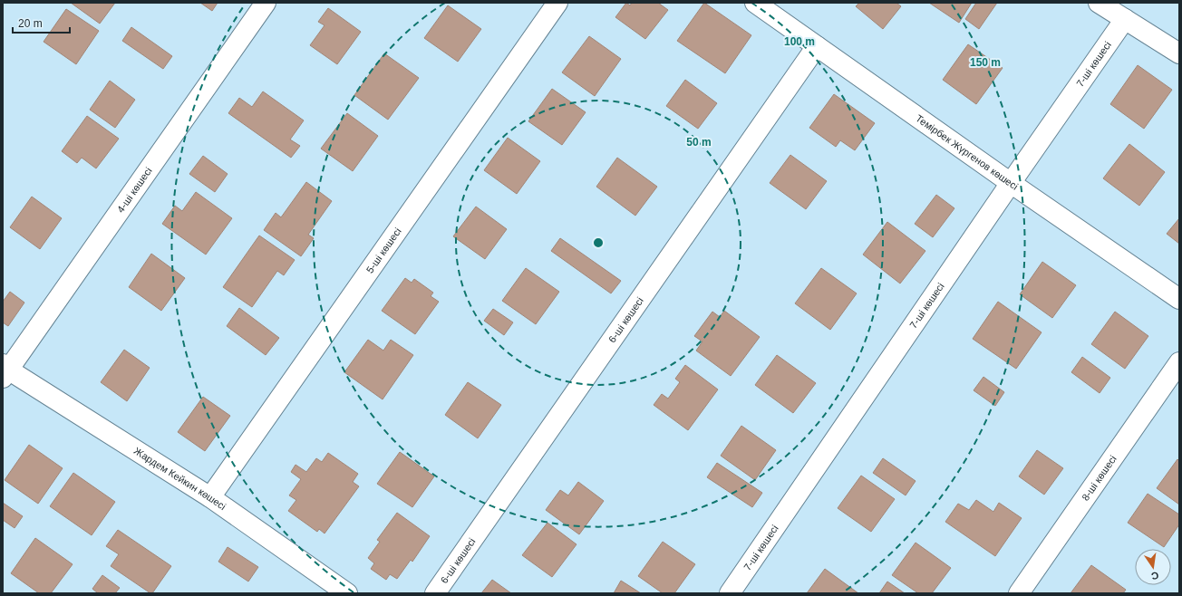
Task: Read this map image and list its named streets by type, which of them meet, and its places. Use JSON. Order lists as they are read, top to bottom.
{
  "streets": {
    "street": [
      "7-ші көшесі",
      "Темірбек Жүргенов көшесі",
      "4-ші көшесі",
      "5-ші көшесі",
      "6-ші көшесі",
      "8-ші көшесі",
      "Жардем Кейкин көшесі"
    ]
  },
  "crossings": [
    ["7-ші көшесі", "Темірбек Жүргенов көшесі"],
    ["Темірбек Жүргенов көшесі", "6-ші көшесі"],
    ["4-ші көшесі", "Жардем Кейкин көшесі"],
    ["5-ші көшесі", "Жардем Кейкин көшесі"]
  ],
  "scale_bar": "20 m",
  "north": "bottom",
  "rings": ["100 m", "150 m", "50 m"]
}
